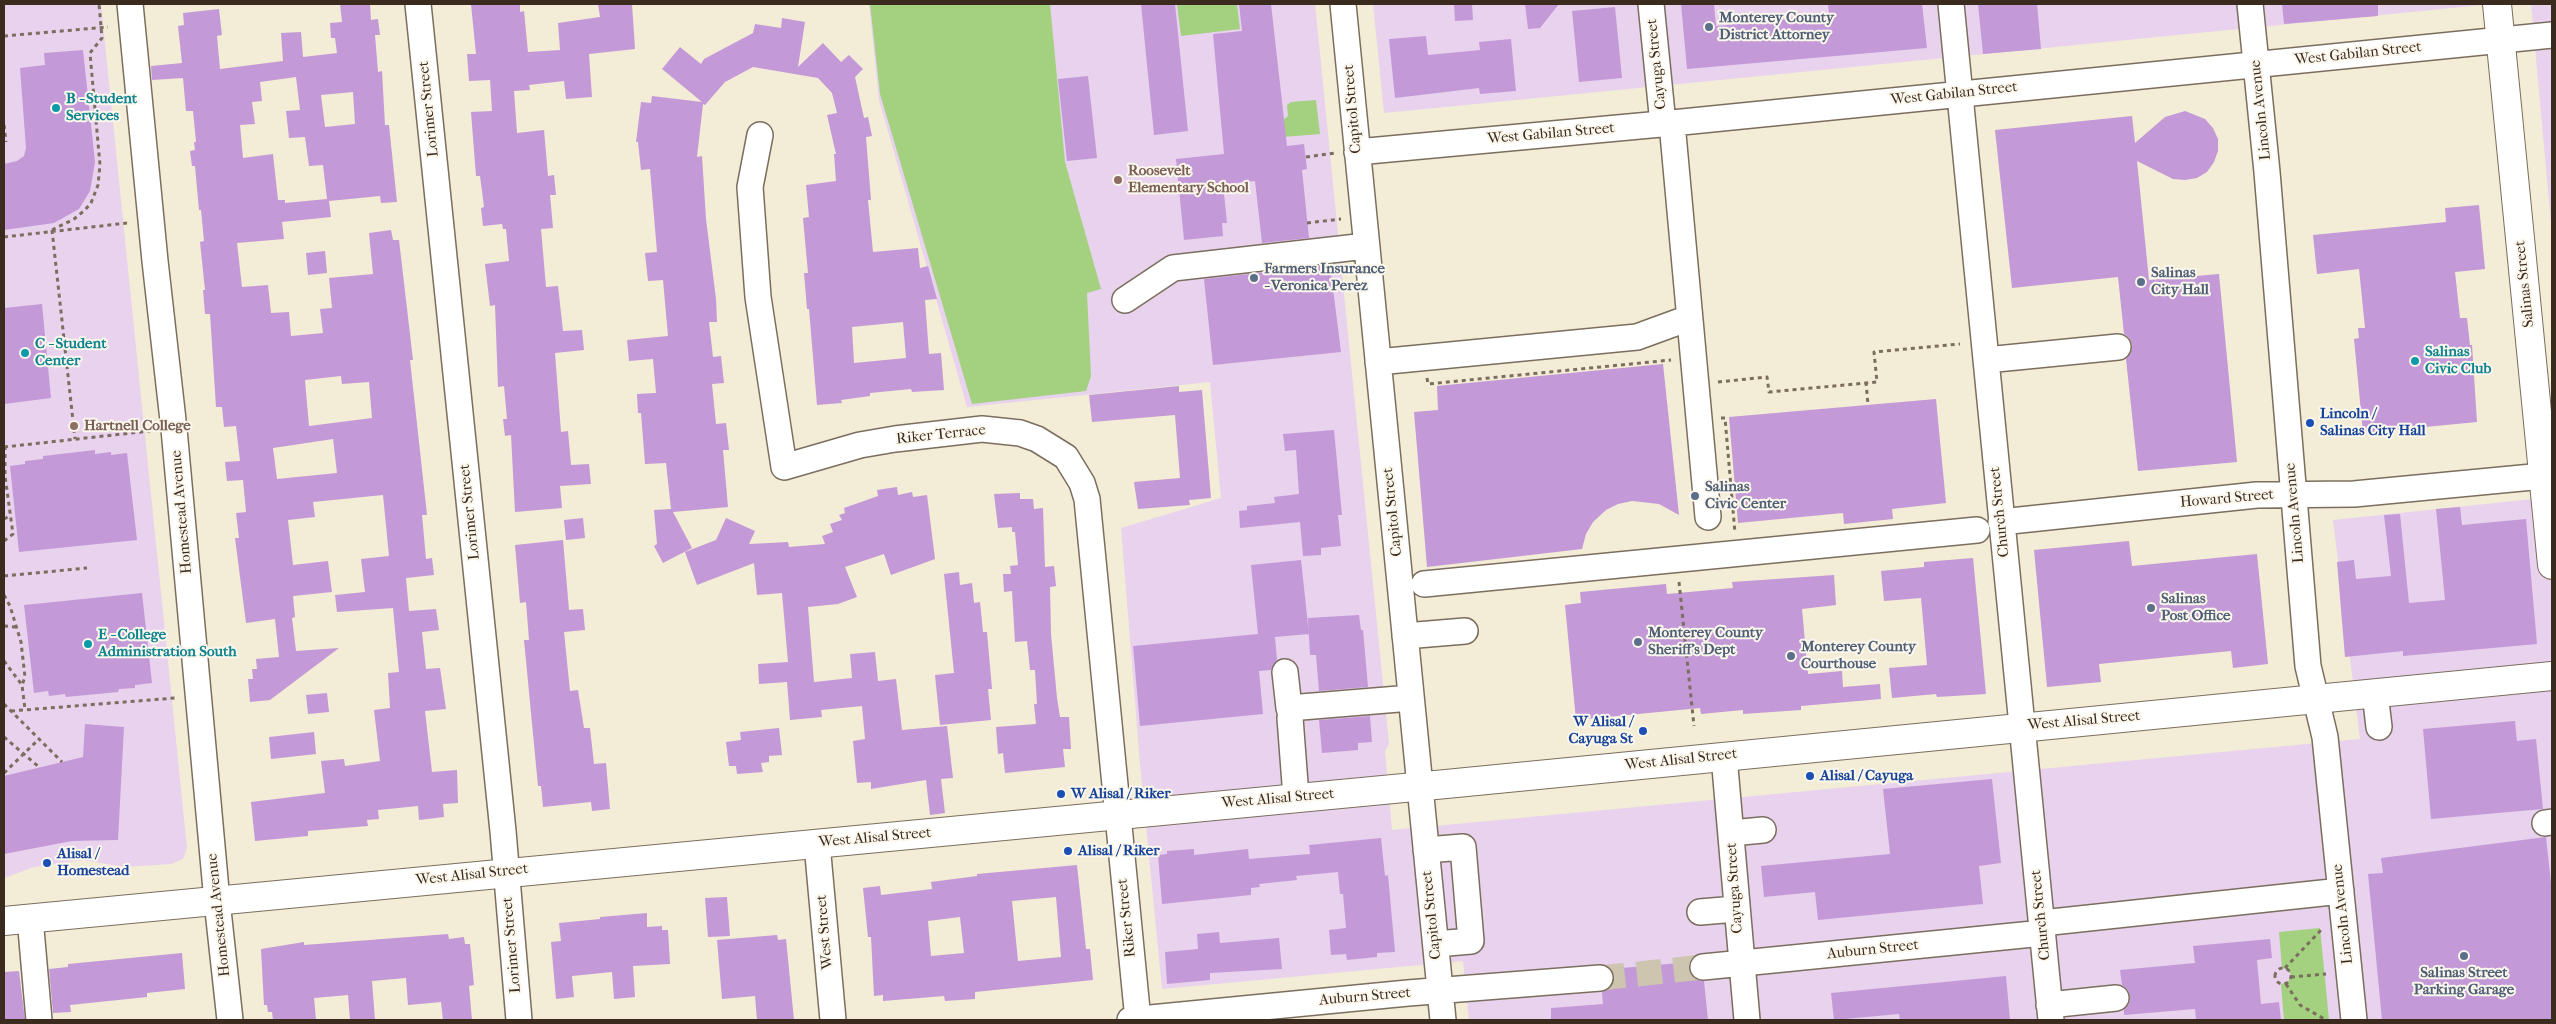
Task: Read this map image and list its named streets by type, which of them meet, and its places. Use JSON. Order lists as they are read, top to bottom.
{
  "streets": {
    "main road": ["Salinas Street", "West Alisal Street"],
    "street": [
      "West Gabilan Street",
      "Cayuga Street",
      "Lorimer Street",
      "Capitol Street",
      "Lincoln Avenue",
      "Riker Terrace",
      "Howard Street",
      "Homestead Avenue",
      "Church Street",
      "Riker Street",
      "West Street",
      "Auburn Street"
    ]
  },
  "crossings": [
    ["West Gabilan Street", "Cayuga Street"],
    ["West Gabilan Street", "Capitol Street"],
    ["West Gabilan Street", "Lincoln Avenue"],
    ["West Gabilan Street", "Salinas Street"],
    ["West Gabilan Street", "Church Street"],
    ["Cayuga Street", "West Alisal Street"],
    ["Cayuga Street", "Auburn Street"],
    ["Lorimer Street", "West Alisal Street"],
    ["Capitol Street", "West Alisal Street"],
    ["Capitol Street", "Auburn Street"],
    ["Lincoln Avenue", "Howard Street"],
    ["Lincoln Avenue", "West Alisal Street"],
    ["Lincoln Avenue", "Auburn Street"],
    ["Salinas Street", "Howard Street"],
    ["Riker Terrace", "West Alisal Street"],
    ["Riker Terrace", "Riker Street"],
    ["Howard Street", "Church Street"],
    ["Homestead Avenue", "West Alisal Street"],
    ["Church Street", "West Alisal Street"],
    ["Church Street", "Auburn Street"],
    ["West Alisal Street", "Riker Street"],
    ["West Alisal Street", "West Street"],
    ["Riker Street", "Auburn Street"]
  ],
  "places": [
    "Monterey County District Attorney",
    "B - Student Services",
    "Roosevelt Elementary School",
    "Farmers Insurance - Veronica Perez",
    "Salinas City Hall",
    "C - Student Center",
    "Salinas Civic Club",
    "Lincoln / Salinas City Hall",
    "Hartnell College",
    "Salinas Civic Center",
    "Salinas Post Office",
    "Monterey County Sheriff's Dept",
    "E - College Administration South",
    "Monterey County Courthouse",
    "W Alisal / Cayuga St",
    "Alisal / Cayuga",
    "W Alisal / Riker",
    "Alisal / Riker",
    "Alisal / Homestead",
    "Salinas Street Parking Garage"
  ]
}
